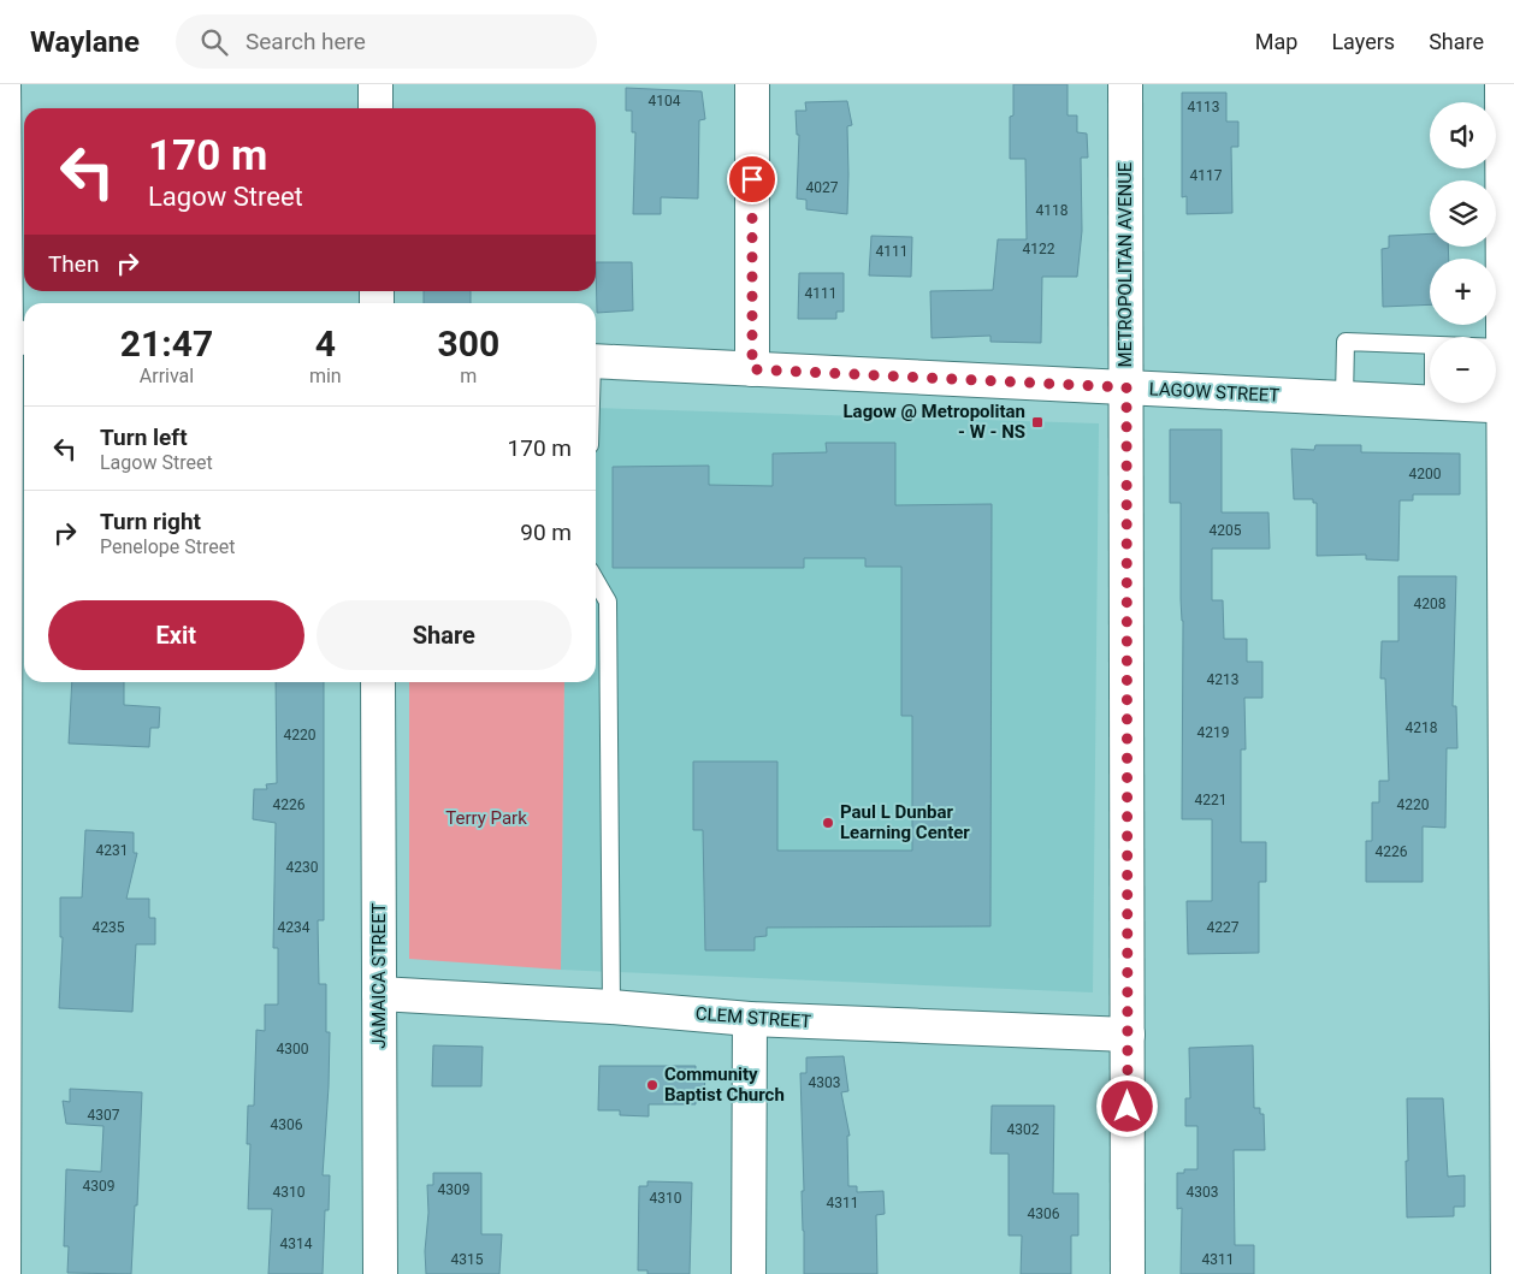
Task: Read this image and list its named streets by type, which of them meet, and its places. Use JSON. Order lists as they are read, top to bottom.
{
  "streets": {
    "street": [
      "METROPOLITAN AVENUE",
      "LAGOW STREET",
      "JAMAICA STREET",
      "CLEM STREET"
    ]
  },
  "crossings": [
    ["METROPOLITAN AVENUE", "LAGOW STREET"],
    ["METROPOLITAN AVENUE", "CLEM STREET"],
    ["JAMAICA STREET", "CLEM STREET"]
  ],
  "parks": ["Terry Park"],
  "places": {
    "transit": ["Lagow @ Metropolitan - W - NS"],
    "other": ["Paul L Dunbar Learning Center", "Community Baptist Church"]
  },
  "house_numbers": [
    "4104",
    "4113",
    "4117",
    "4027",
    "4118",
    "4122",
    "4111",
    "4111",
    "4200",
    "4205",
    "4208",
    "4213",
    "4218",
    "4219",
    "4220",
    "4221",
    "4226",
    "4220",
    "4231",
    "4226",
    "4230",
    "4235",
    "4234",
    "4227",
    "4300",
    "4303",
    "4307",
    "4306",
    "4302",
    "4309",
    "4309",
    "4310",
    "4303",
    "4310",
    "4311",
    "4306",
    "4314",
    "4315",
    "4311"
  ],
  "page": {
    "header": "Waylane",
    "search": "Search here",
    "nav": ["Map", "Layers", "Share"],
    "map_buttons": ["+", "−"],
    "turn": ["170 m", "Lagow Street"],
    "then": "Then",
    "eta": [
      "21:47",
      "Arrival",
      "4",
      "min",
      "300",
      "m"
    ],
    "list": [
      {
        "name": "Turn left",
        "note": "Lagow Street",
        "value": "170 m"
      },
      {
        "name": "Turn right",
        "note": "Penelope Street",
        "value": "90 m"
      }
    ],
    "buttons": ["Exit", "Share"]
  }
}
